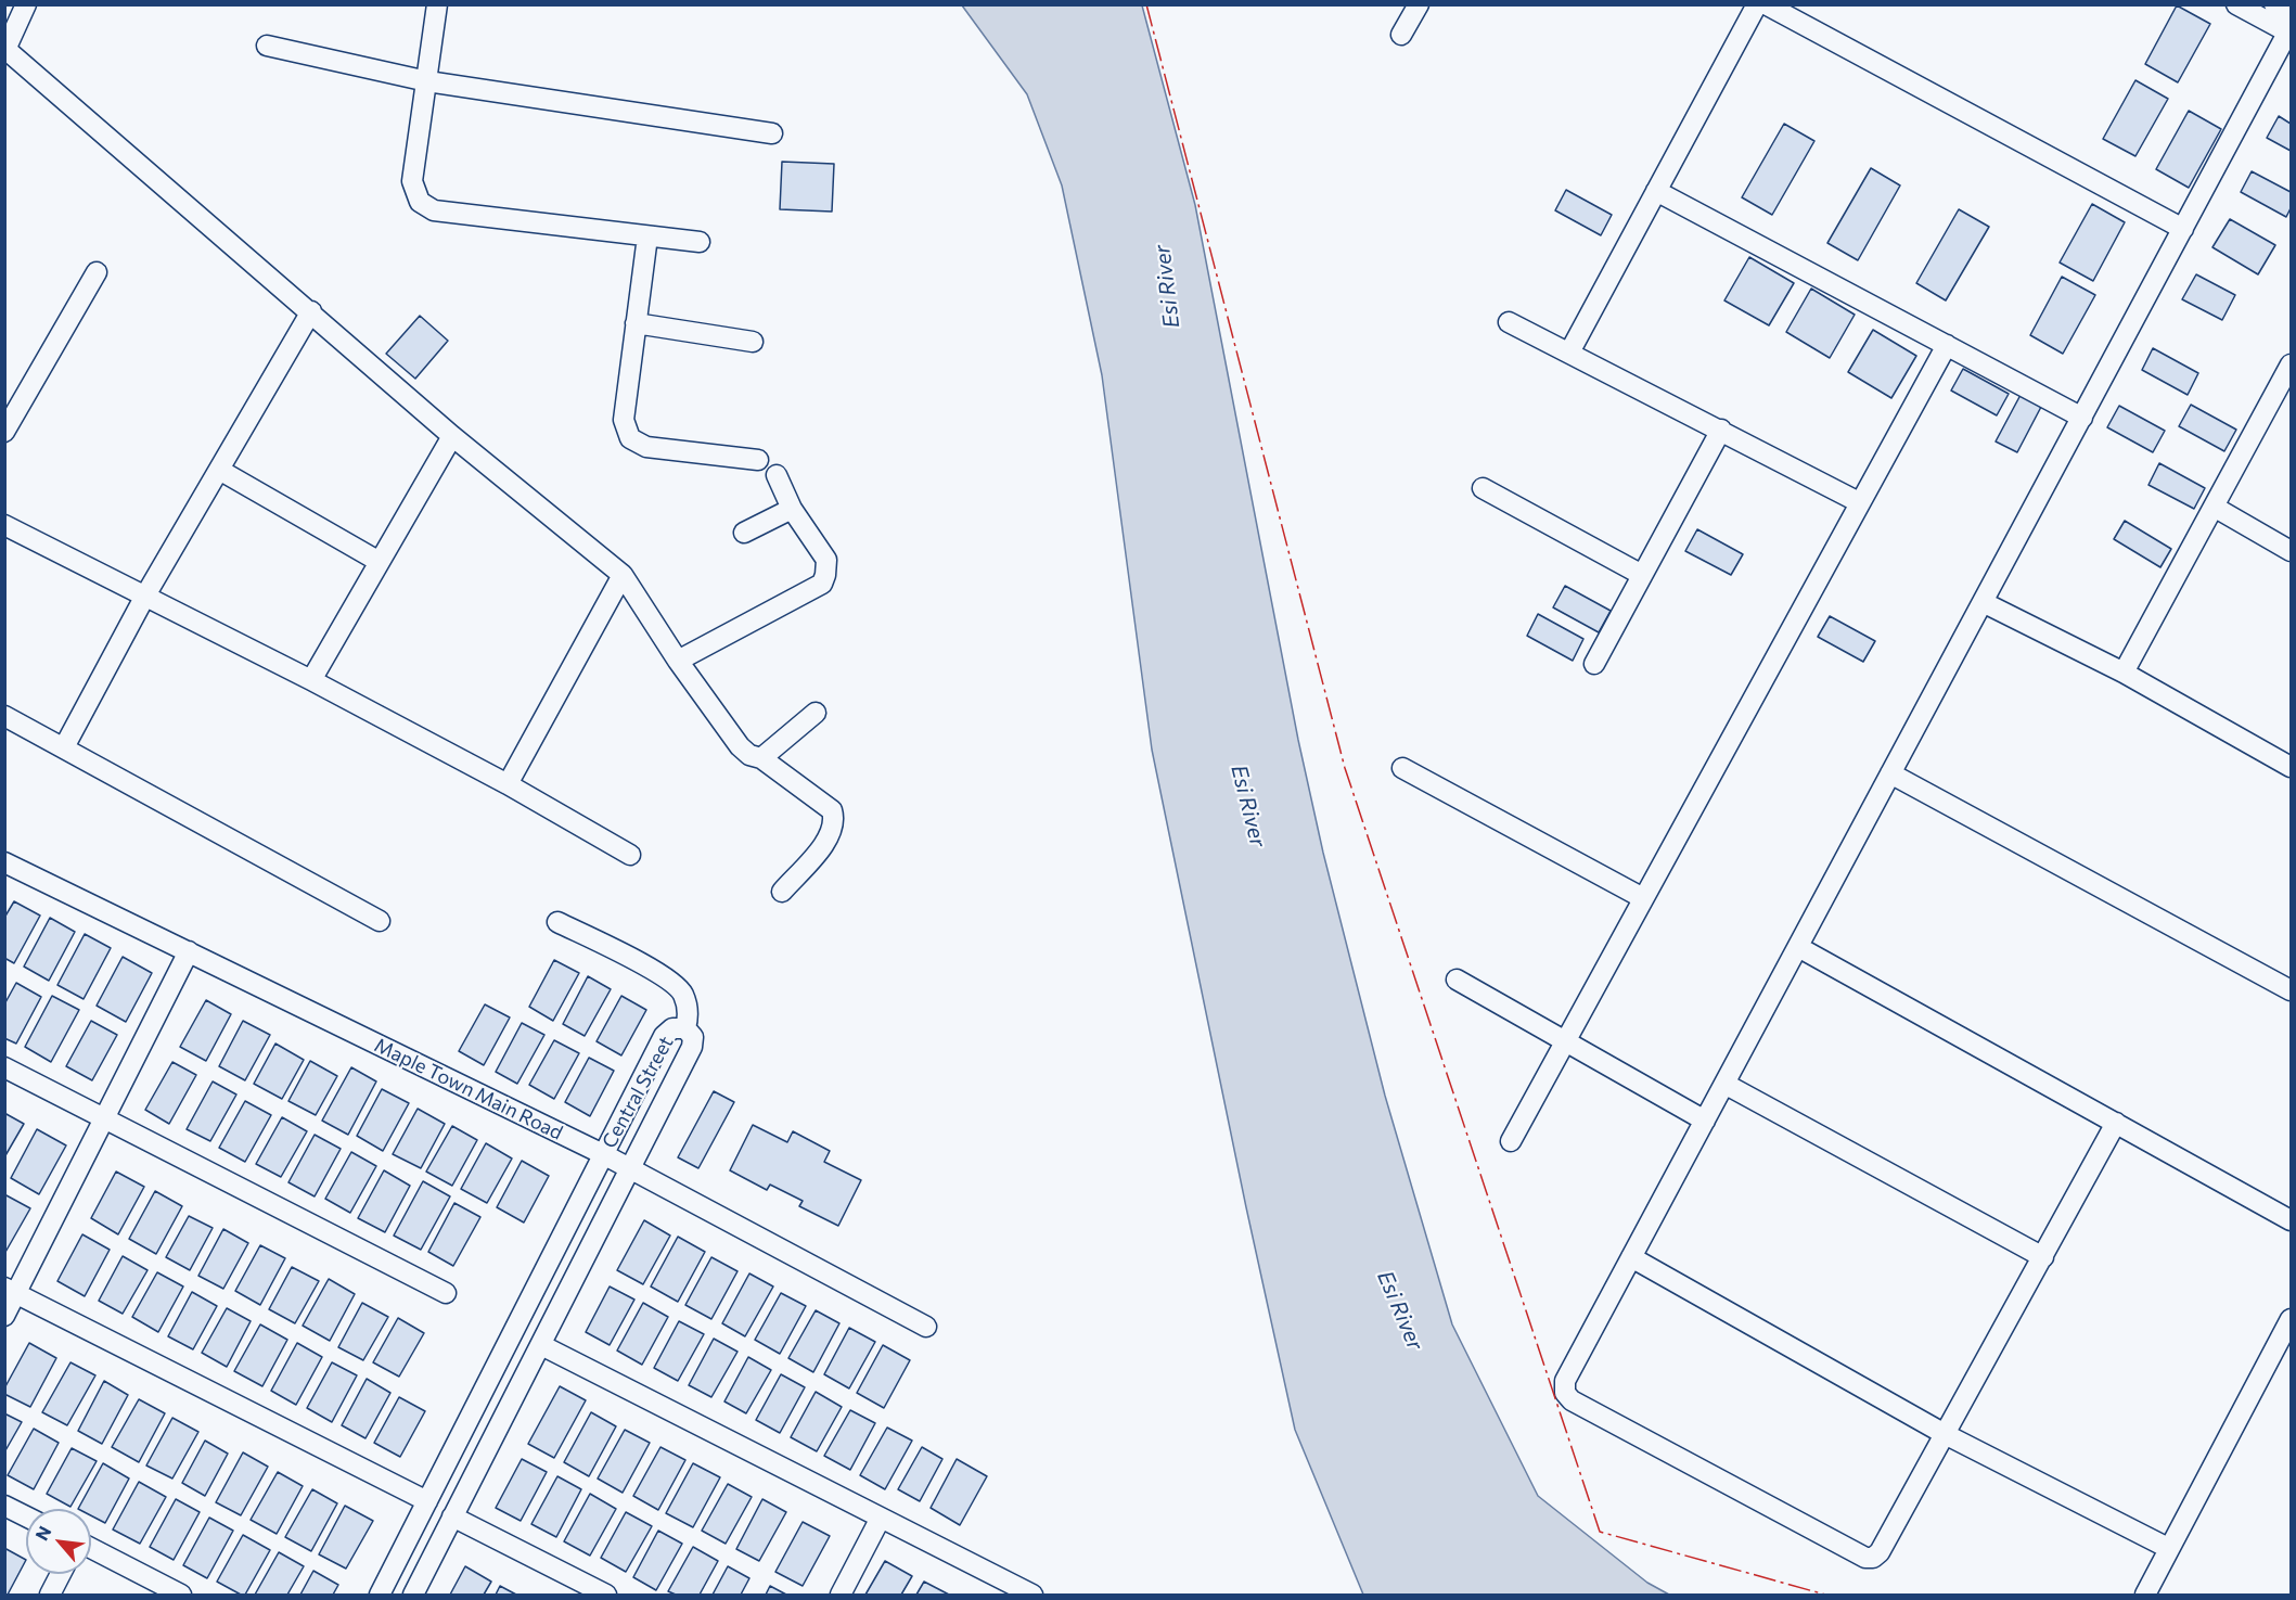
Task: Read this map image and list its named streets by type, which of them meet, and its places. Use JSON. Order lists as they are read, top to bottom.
{
  "streets": {
    "street": ["Maple Town Main Road", "Central Street"]
  },
  "crossings": [
    ["Maple Town Main Road", "Central Street"]
  ],
  "water": ["Esi River"],
  "north": "top left"
}
